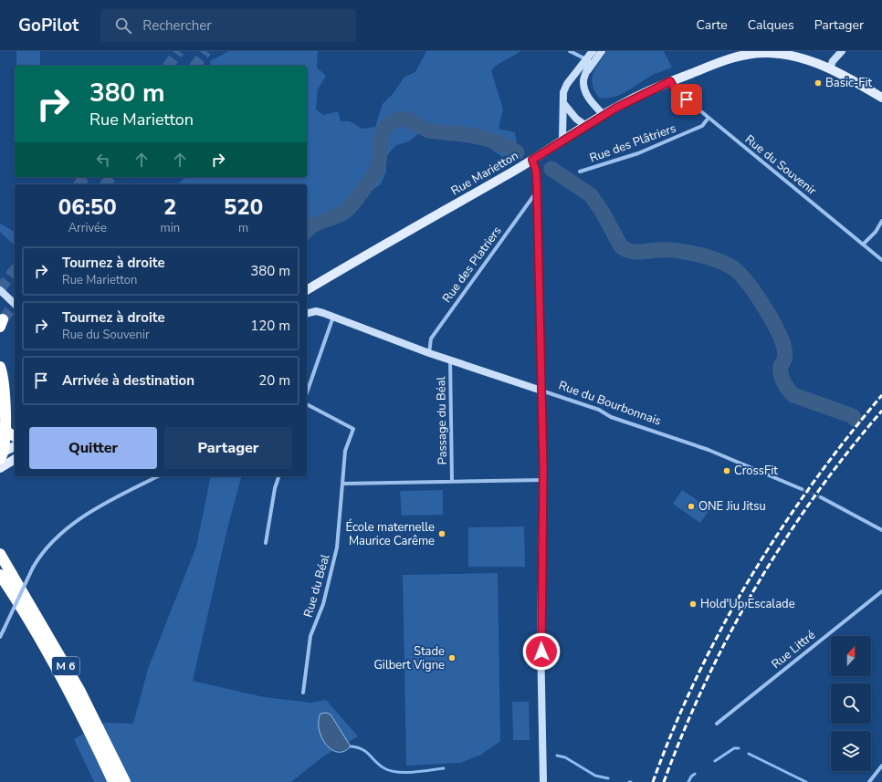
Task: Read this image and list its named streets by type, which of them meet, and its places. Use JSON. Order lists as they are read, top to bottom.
{
  "streets": {
    "highway": ["M 6"],
    "main road": ["Rue Marietton", "Rue du Bourbonnais"],
    "street": [
      "Rue des Plâtriers",
      "Rue du Souvenir",
      "Rue des Platriers",
      "Passage du Béal",
      "Rue du Béal",
      "Rue Littré"
    ]
  },
  "crossings": [
    ["Rue des Plâtriers", "Rue du Souvenir"],
    ["Rue du Souvenir", "Rue Marietton"],
    ["Rue des Platriers", "Rue du Bourbonnais"],
    ["Rue du Bourbonnais", "Passage du Béal"]
  ],
  "places": [
    "Basic-Fit",
    "CrossFit",
    "ONE Jiu Jitsu",
    "École maternelle Maurice Carême",
    "Hold'Up Escalade",
    "Stade Gilbert Vigne"
  ],
  "north": "top",
  "page": {
    "header": "GoPilot",
    "search": "Rechercher",
    "nav": ["Carte", "Calques", "Partager"],
    "turn": ["380 m", "Rue Marietton"],
    "eta": [
      "06:50",
      "Arrivée",
      "2",
      "min",
      "520",
      "m"
    ],
    "list": [
      {
        "name": "Tournez à droite",
        "note": "Rue Marietton",
        "value": "380 m"
      },
      {
        "name": "Tournez à droite",
        "note": "Rue du Souvenir",
        "value": "120 m"
      },
      {
        "name": "Arrivée à destination",
        "value": "20 m"
      }
    ],
    "buttons": ["Quitter", "Partager"]
  }
}
